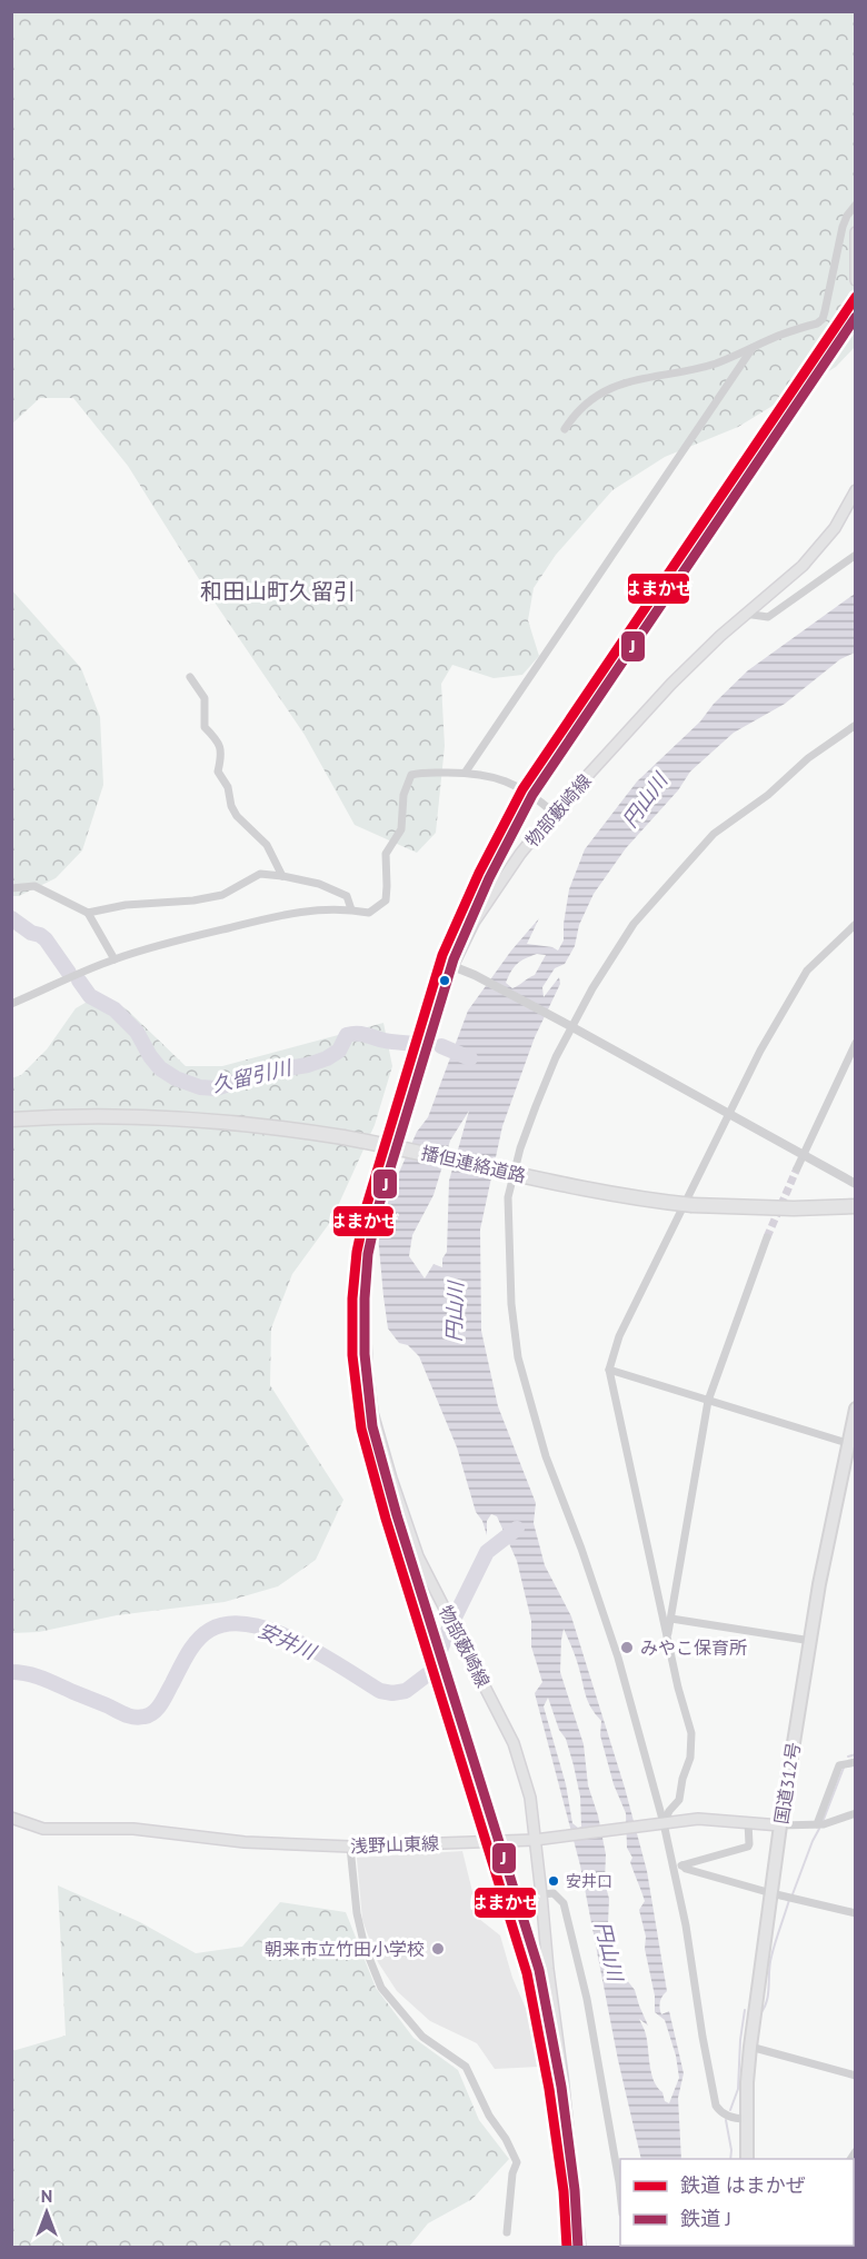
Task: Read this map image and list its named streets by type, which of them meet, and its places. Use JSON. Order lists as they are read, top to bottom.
{
  "streets": {
    "highway": ["播但連絡道路", "国道312号"],
    "main road": ["物部藪崎線", "浅野山東線"]
  },
  "crossings": [
    ["物部藪崎線", "浅野山東線"],
    ["国道312号", "浅野山東線"]
  ],
  "districts": ["和田山町久留引"],
  "water": ["円山川", "久留引川", "安井川"],
  "places": ["みやこ保育所", "安井口", "朝来市立竹田小学校"],
  "lines": ["rail line はまかぜ", "rail line J"],
  "legend": ["鉄道 はまかぜ", "鉄道 J"],
  "north": "top"
}
